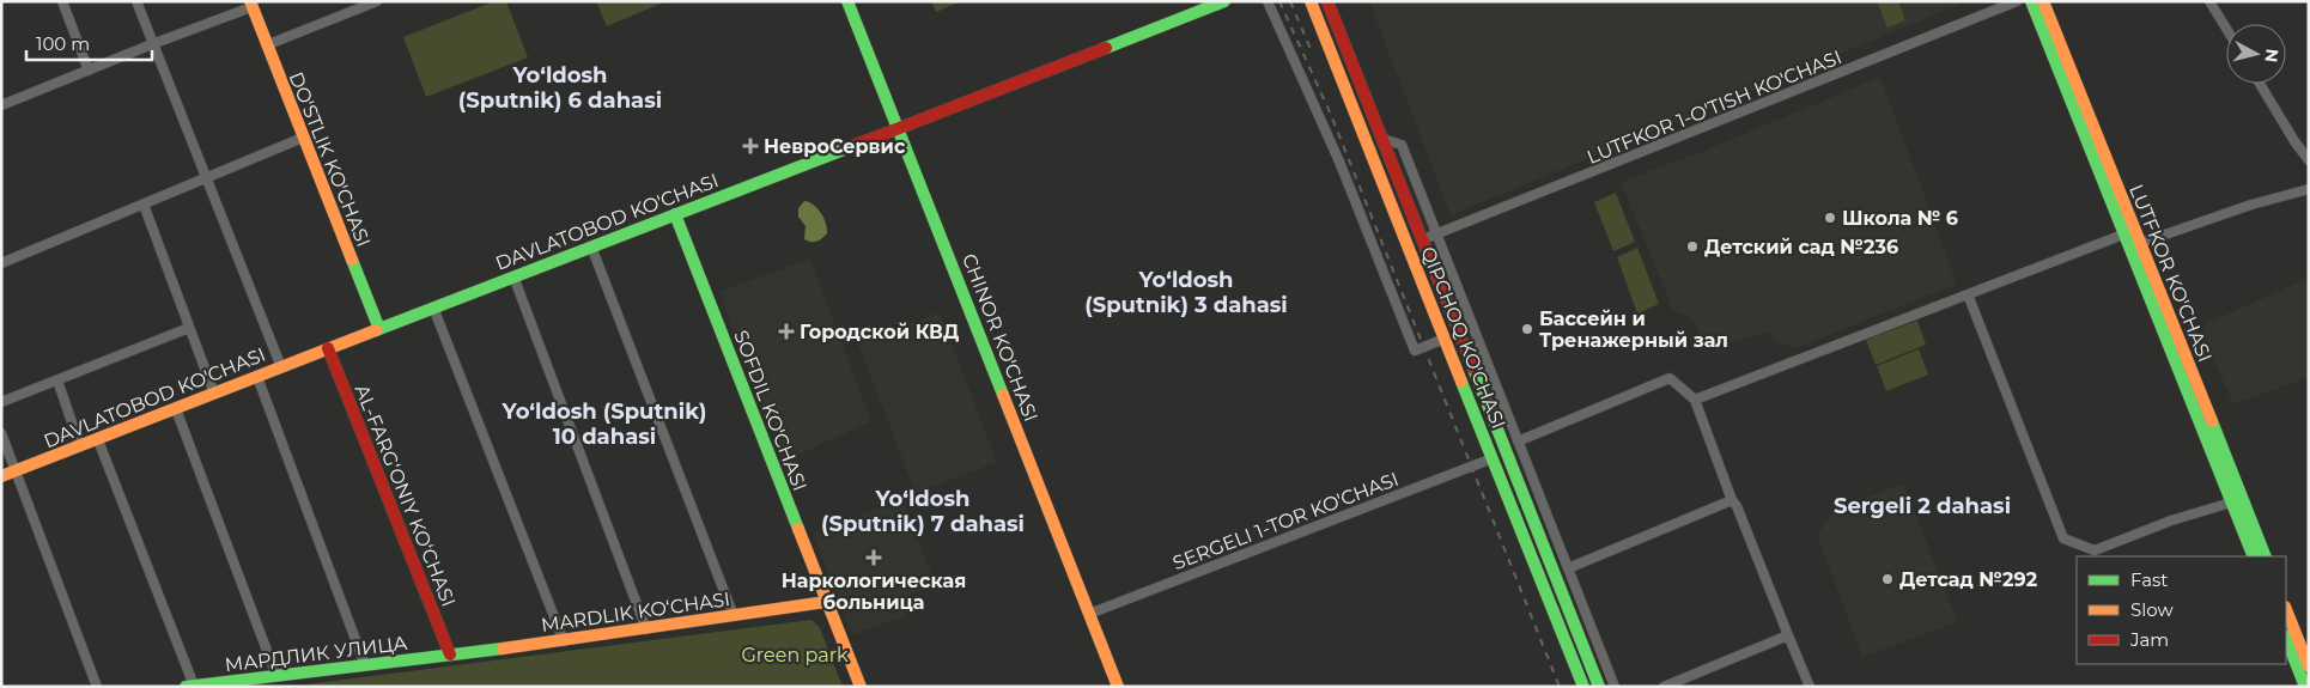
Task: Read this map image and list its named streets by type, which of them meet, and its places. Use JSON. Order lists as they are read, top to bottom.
{
  "streets": {
    "street": [
      "LUTFKOR 1-O'TISH KO'CHASI",
      "DO'STLIK KO'CHASI",
      "DAVLATOBOD KO'CHASI",
      "LUTFKOR KO'CHASI",
      "CHINOR KO'CHASI",
      "QIPCHOQ KO'CHASI",
      "SOFDIL KO'CHASI",
      "AL-FARG‘ONIY KO‘CHASI",
      "SERGELI 1-TOR KO'CHASI",
      "MARDLIK KO‘CHASI",
      "МАРДЛИК УЛИЦА"
    ]
  },
  "crossings": [
    ["LUTFKOR 1-O'TISH KO'CHASI", "QIPCHOQ KO'CHASI"],
    ["DO'STLIK KO'CHASI", "DAVLATOBOD KO'CHASI"],
    ["DAVLATOBOD KO'CHASI", "CHINOR KO'CHASI"],
    ["DAVLATOBOD KO'CHASI", "SOFDIL KO'CHASI"],
    ["DAVLATOBOD KO'CHASI", "AL-FARG‘ONIY KO‘CHASI"],
    ["CHINOR KO'CHASI", "SERGELI 1-TOR KO'CHASI"],
    ["QIPCHOQ KO'CHASI", "SERGELI 1-TOR KO'CHASI"],
    ["SOFDIL KO'CHASI", "MARDLIK KO‘CHASI"],
    ["AL-FARG‘ONIY KO‘CHASI", "MARDLIK KO‘CHASI"],
    ["AL-FARG‘ONIY KO‘CHASI", "МАРДЛИК УЛИЦА"],
    ["MARDLIK KO‘CHASI", "МАРДЛИК УЛИЦА"]
  ],
  "districts": [
    "Yo‘ldosh (Sputnik) 6 dahasi",
    "Yo‘ldosh (Sputnik) 3 dahasi",
    "Yo‘ldosh (Sputnik) 10 dahasi",
    "Yo‘ldosh (Sputnik) 7 dahasi",
    "Sergeli 2 dahasi"
  ],
  "parks": ["Green park"],
  "places": {
    "health": ["НевроСервис", "Городской КВД", "Наркологическая больница"],
    "other": [
      "Школа № 6",
      "Детский сад №236",
      "Бассейн и Тренажерный зал",
      "Детсад №292"
    ]
  },
  "legend": ["Fast", "Slow", "Jam"],
  "scale_bar": "100 m",
  "north": "right"
}
